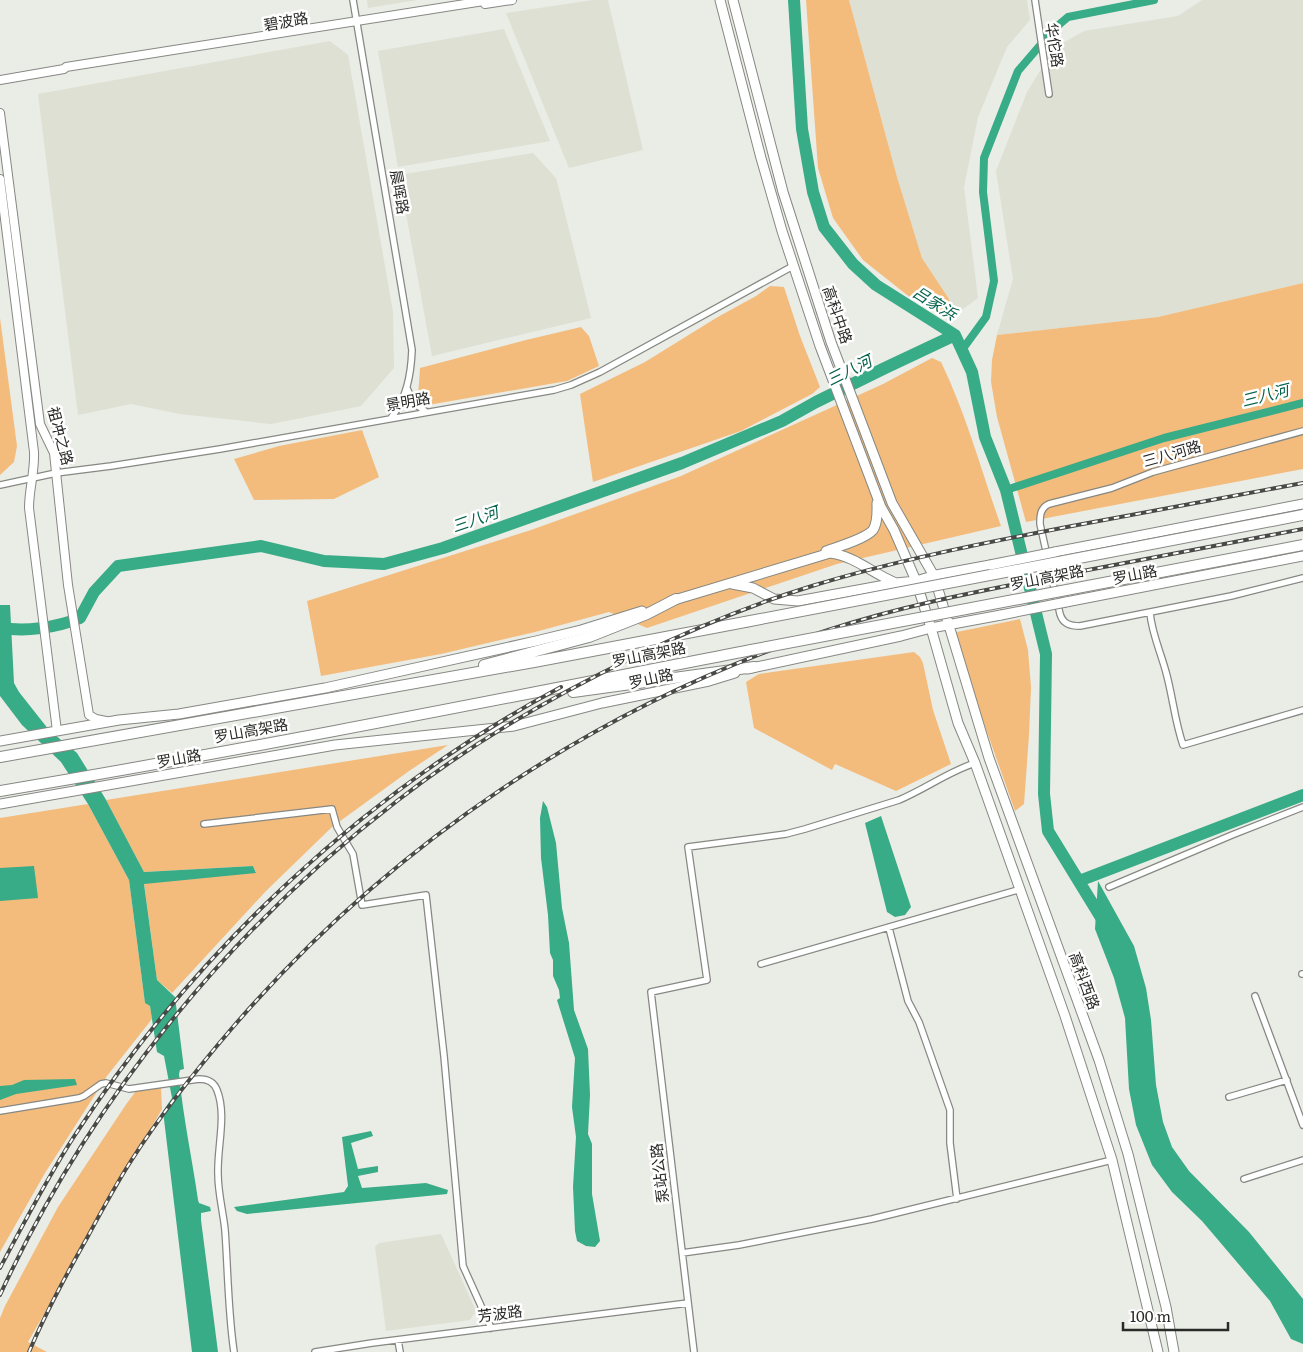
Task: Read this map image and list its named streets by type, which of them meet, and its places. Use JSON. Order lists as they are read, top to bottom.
{
  "streets": {
    "highway": ["罗山高架路"],
    "main road": [
      "碧波路",
      "高科中路",
      "祖冲之路",
      "罗山路",
      "高科西路"
    ],
    "street": [
      "华佗路",
      "晨晖路",
      "景明路",
      "三八河路",
      "泵站公路",
      "芳波路"
    ]
  },
  "crossings": [
    ["碧波路", "晨晖路"],
    ["晨晖路", "景明路"],
    ["高科中路", "景明路"],
    ["高科中路", "罗山路"],
    ["高科中路", "高科西路"],
    ["景明路", "祖冲之路"],
    ["罗山路", "高科西路"],
    ["高科西路", "泵站公路"],
    ["泵站公路", "芳波路"]
  ],
  "water": ["吕家浜", "三八河"],
  "scale_bar": "100 m"
}
